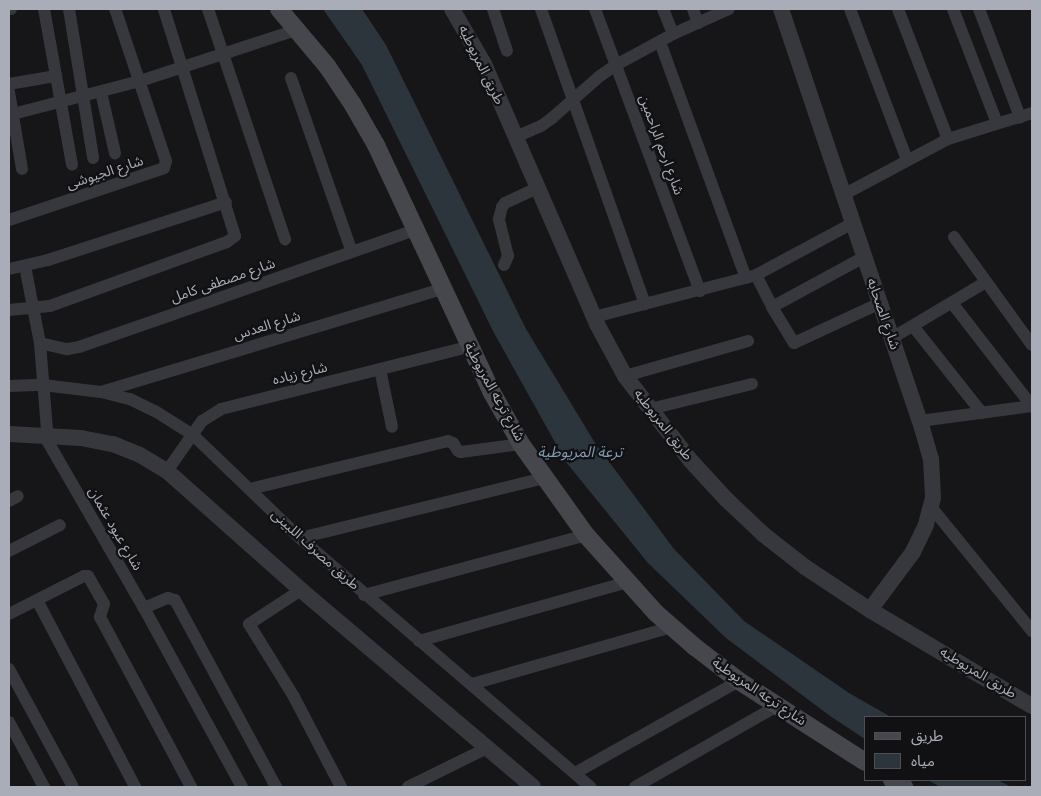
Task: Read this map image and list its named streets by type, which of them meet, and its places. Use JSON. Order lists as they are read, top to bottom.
{
  "streets": {
    "main road": ["شارع ترعه المريوطية"],
    "street": [
      "طريق المريوطيه",
      "شارع ارحم الراحمين",
      "شارع الجيوشى",
      "شارع مصطفى كامل",
      "شارع الصحابه",
      "شارع العدس",
      "شارع زياده",
      "شارع عبود عثمان",
      "طريق مصرف اللبينى"
    ]
  },
  "crossings": [
    ["طريق المريوطيه", "شارع الصحابه"],
    ["شارع مصطفى كامل", "شارع ترعه المريوطية"],
    ["شارع مصطفى كامل", "شارع عبود عثمان"],
    ["شارع العدس", "شارع ترعه المريوطية"],
    ["شارع العدس", "طريق مصرف اللبينى"],
    ["شارع زياده", "شارع ترعه المريوطية"],
    ["شارع زياده", "طريق مصرف اللبينى"],
    ["شارع عبود عثمان", "طريق مصرف اللبينى"]
  ],
  "water": ["ترعة المريوطية"],
  "legend": ["طريق", "مياه"]
}
